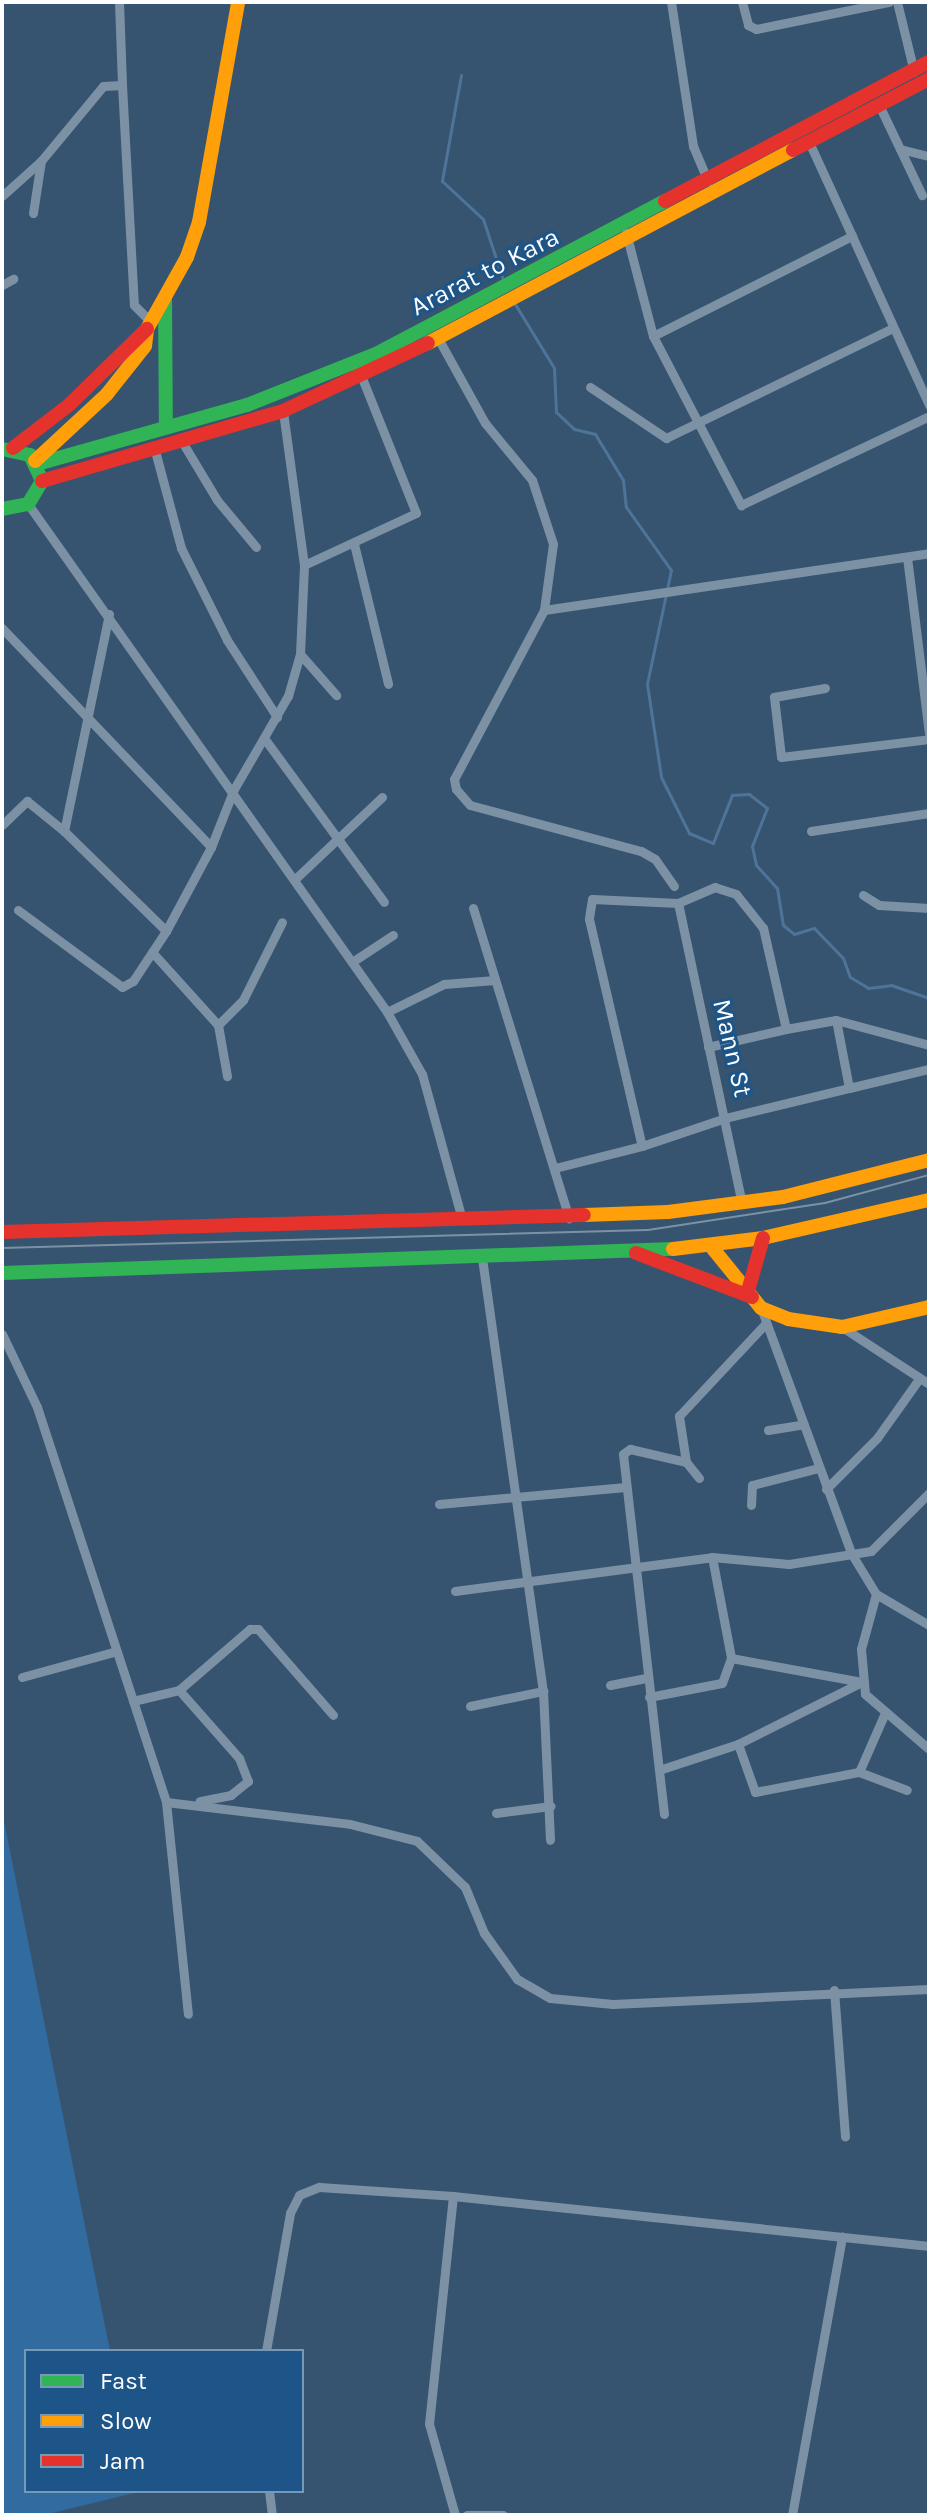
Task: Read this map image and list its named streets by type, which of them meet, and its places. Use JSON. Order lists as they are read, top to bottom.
{
  "streets": {
    "main road": ["Ararat to Kara"],
    "street": ["Mann St"]
  },
  "legend": ["Fast", "Slow", "Jam"]
}
